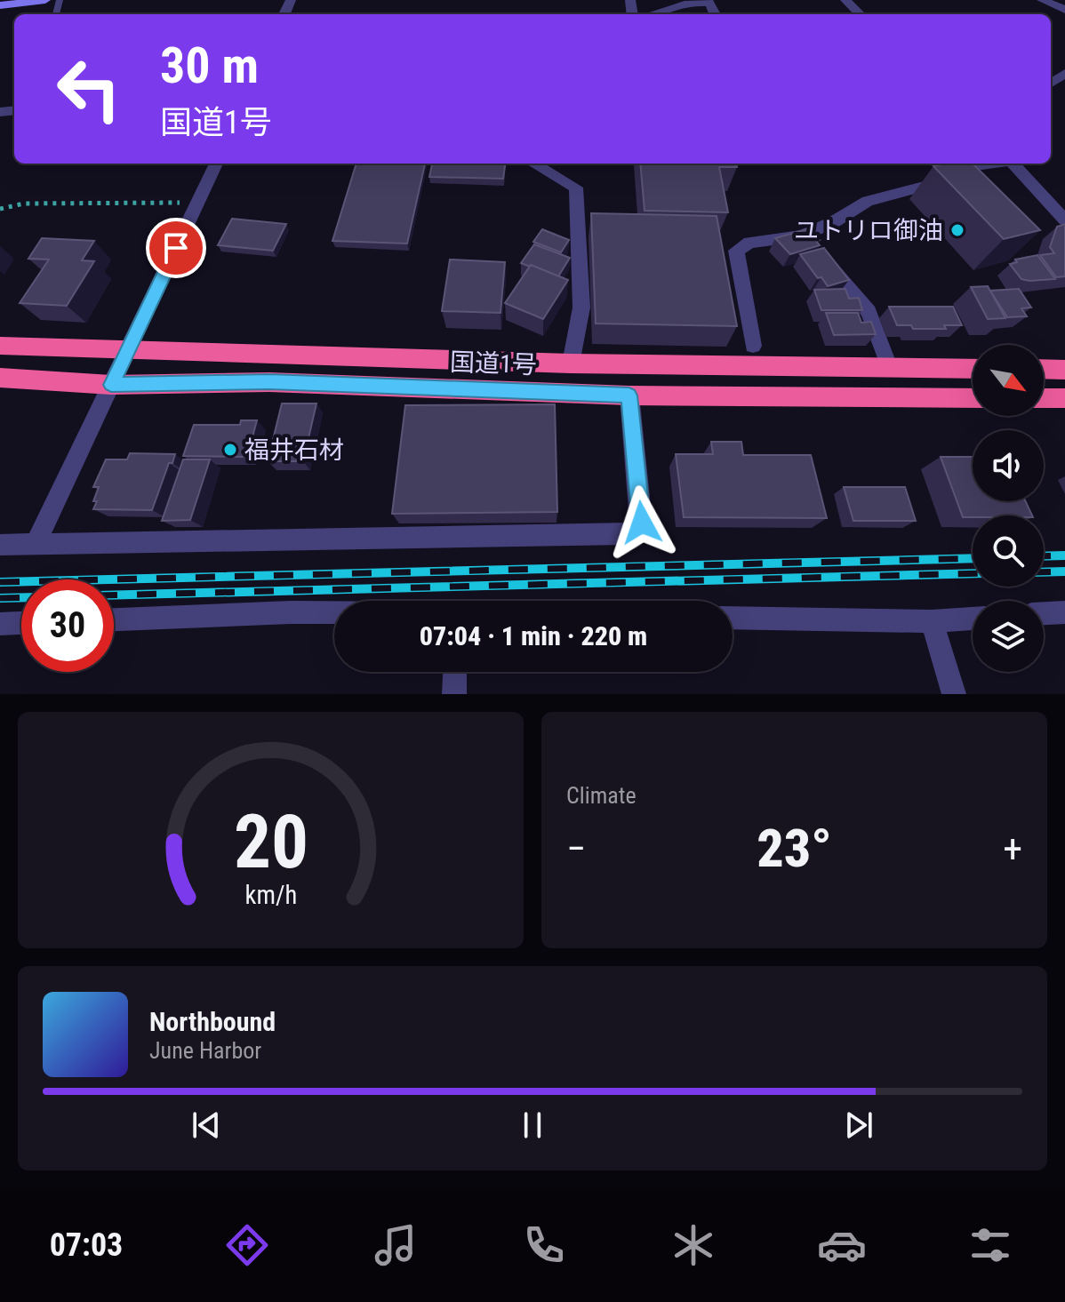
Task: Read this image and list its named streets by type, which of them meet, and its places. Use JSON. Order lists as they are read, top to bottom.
{
  "streets": {
    "highway": ["国道1号"]
  },
  "places": ["ユトリロ御油", "福井石材"],
  "north": "bottom right",
  "page": {
    "turn": ["30 m", "国道1号"],
    "limit": "30",
    "trip": "07:04 · 1 min · 220 m",
    "tile": "Climate",
    "heat": ["−", "23°", "+"],
    "song": ["Northbound", "June Harbor"],
    "tabs": "07:03",
    "gauge": ["20", "km/h"]
  }
}
